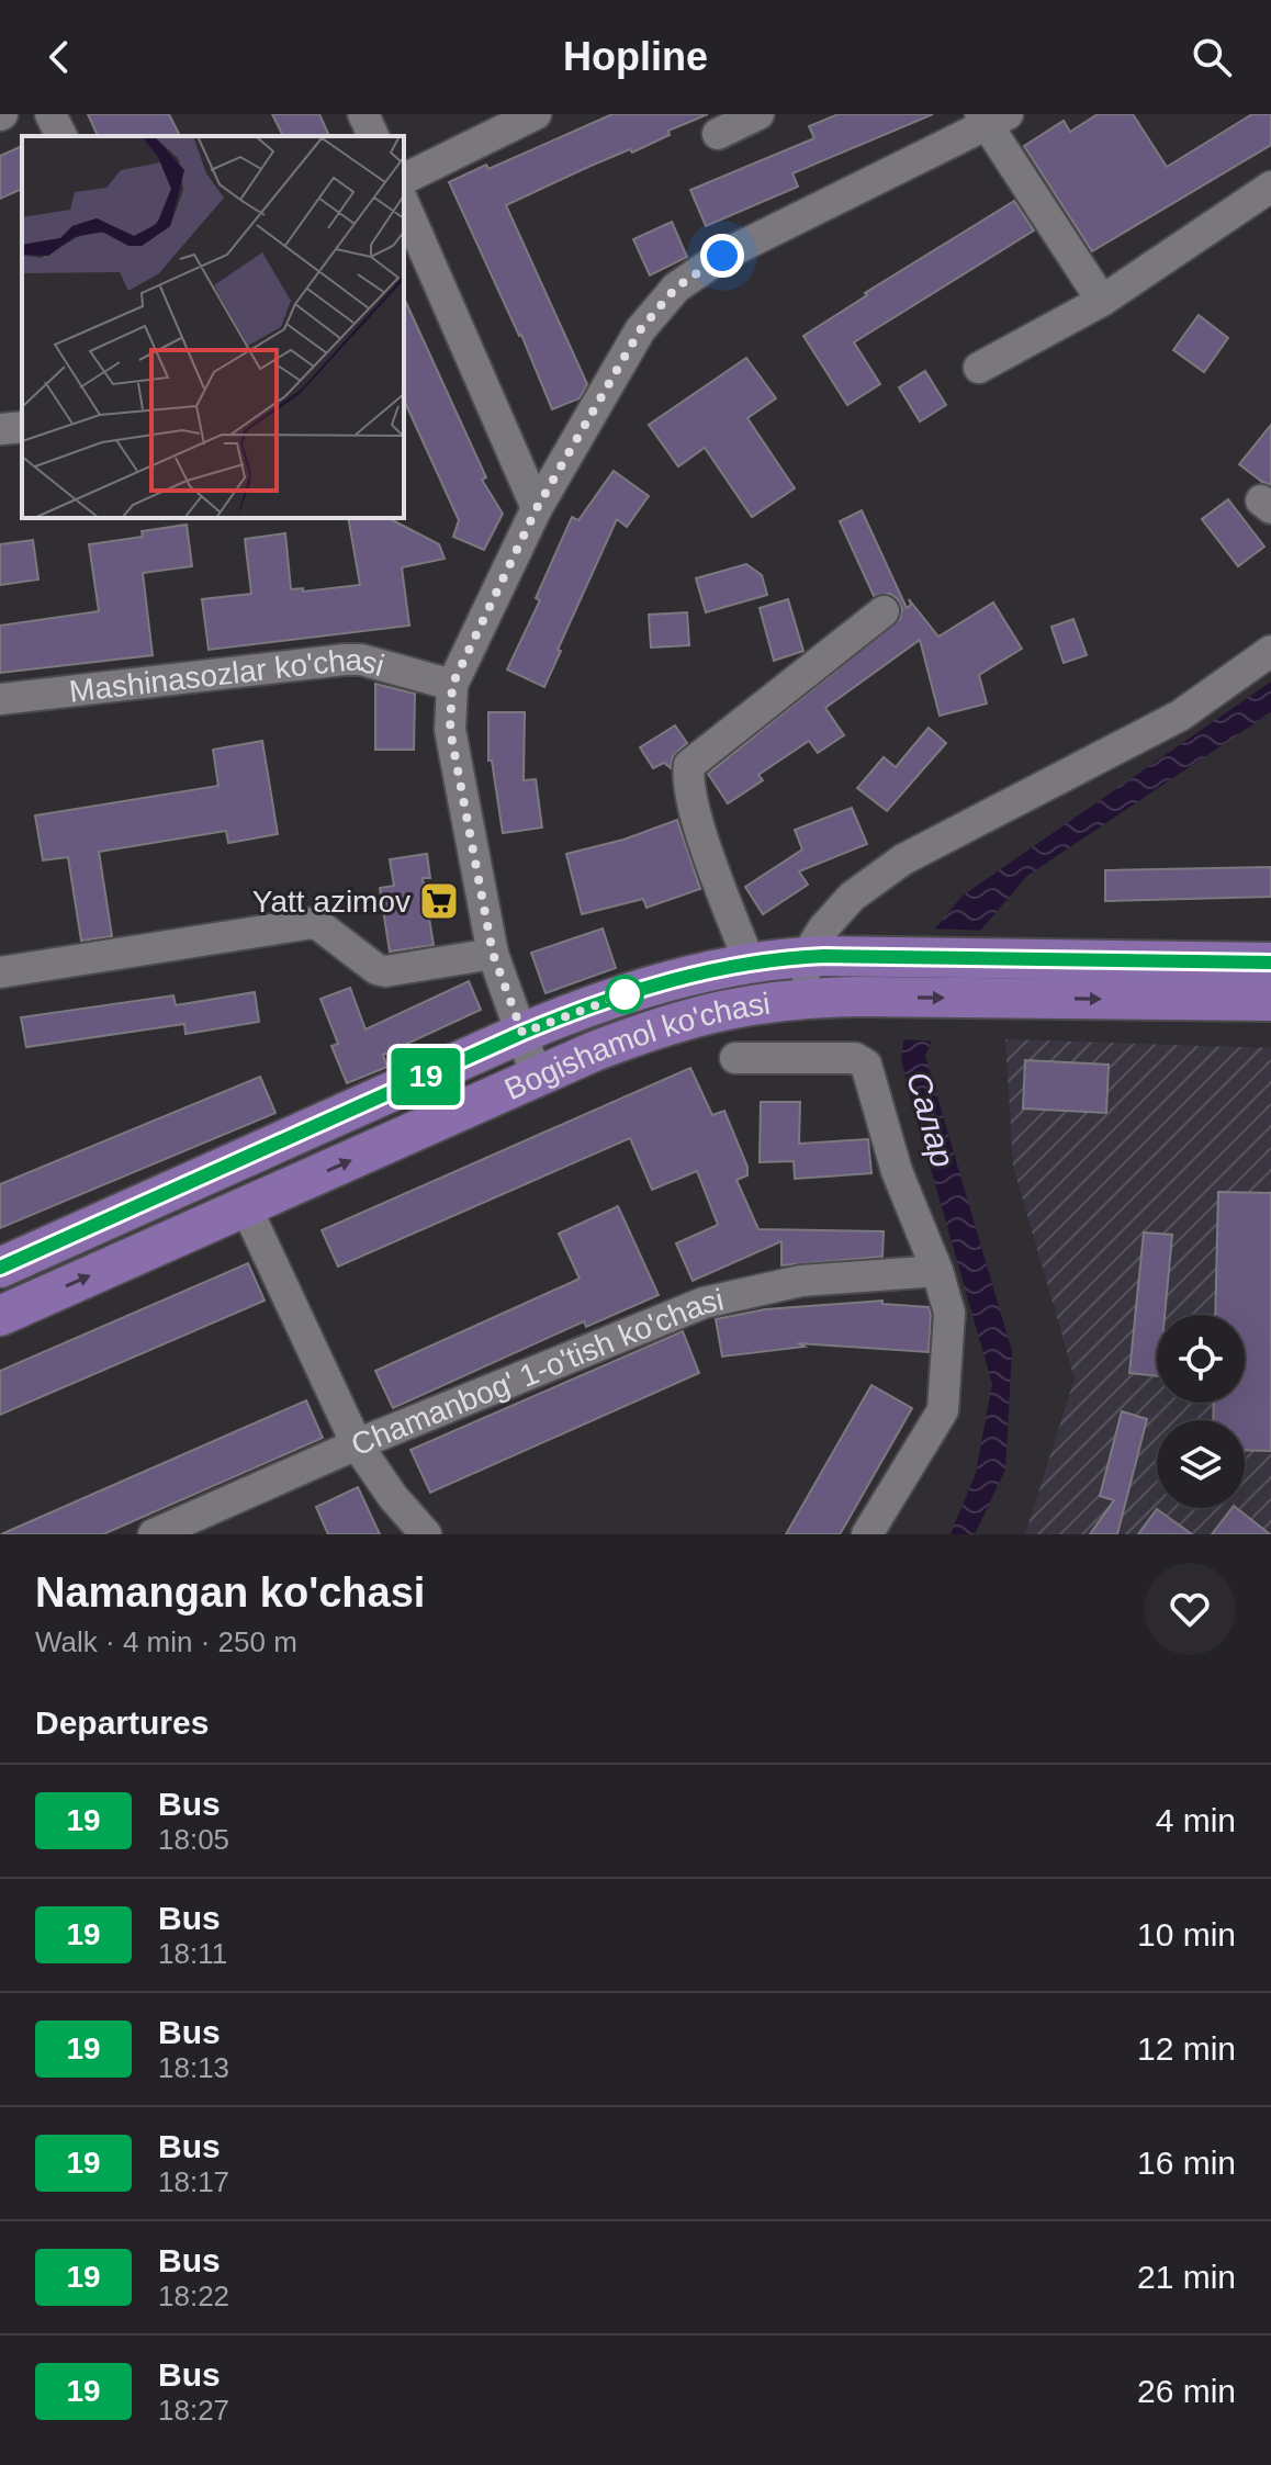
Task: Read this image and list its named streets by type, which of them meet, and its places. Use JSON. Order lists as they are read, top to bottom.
{
  "streets": {
    "main road": ["Bogishamol ko'chasi"],
    "street": ["Mashinasozlar ko'chasi", "Chamanbog' 1-o'tish ko'chasi"]
  },
  "water": ["Салар"],
  "places": {
    "supermarket": ["Yatt azimov"]
  },
  "lines": ["bus line 19"],
  "page": {
    "header": "Hopline",
    "on_map": "19",
    "heading": [
      ["Namangan ko'chasi", "Walk · 4 min · 250 m"],
      "Departures"
    ],
    "list": [
      {
        "mark": "19",
        "name": "Bus",
        "note": "18:05",
        "value": "4 min"
      },
      {
        "mark": "19",
        "name": "Bus",
        "note": "18:11",
        "value": "10 min"
      },
      {
        "mark": "19",
        "name": "Bus",
        "note": "18:13",
        "value": "12 min"
      },
      {
        "mark": "19",
        "name": "Bus",
        "note": "18:17",
        "value": "16 min"
      },
      {
        "mark": "19",
        "name": "Bus",
        "note": "18:22",
        "value": "21 min"
      },
      {
        "mark": "19",
        "name": "Bus",
        "note": "18:27",
        "value": "26 min"
      }
    ]
  }
}
